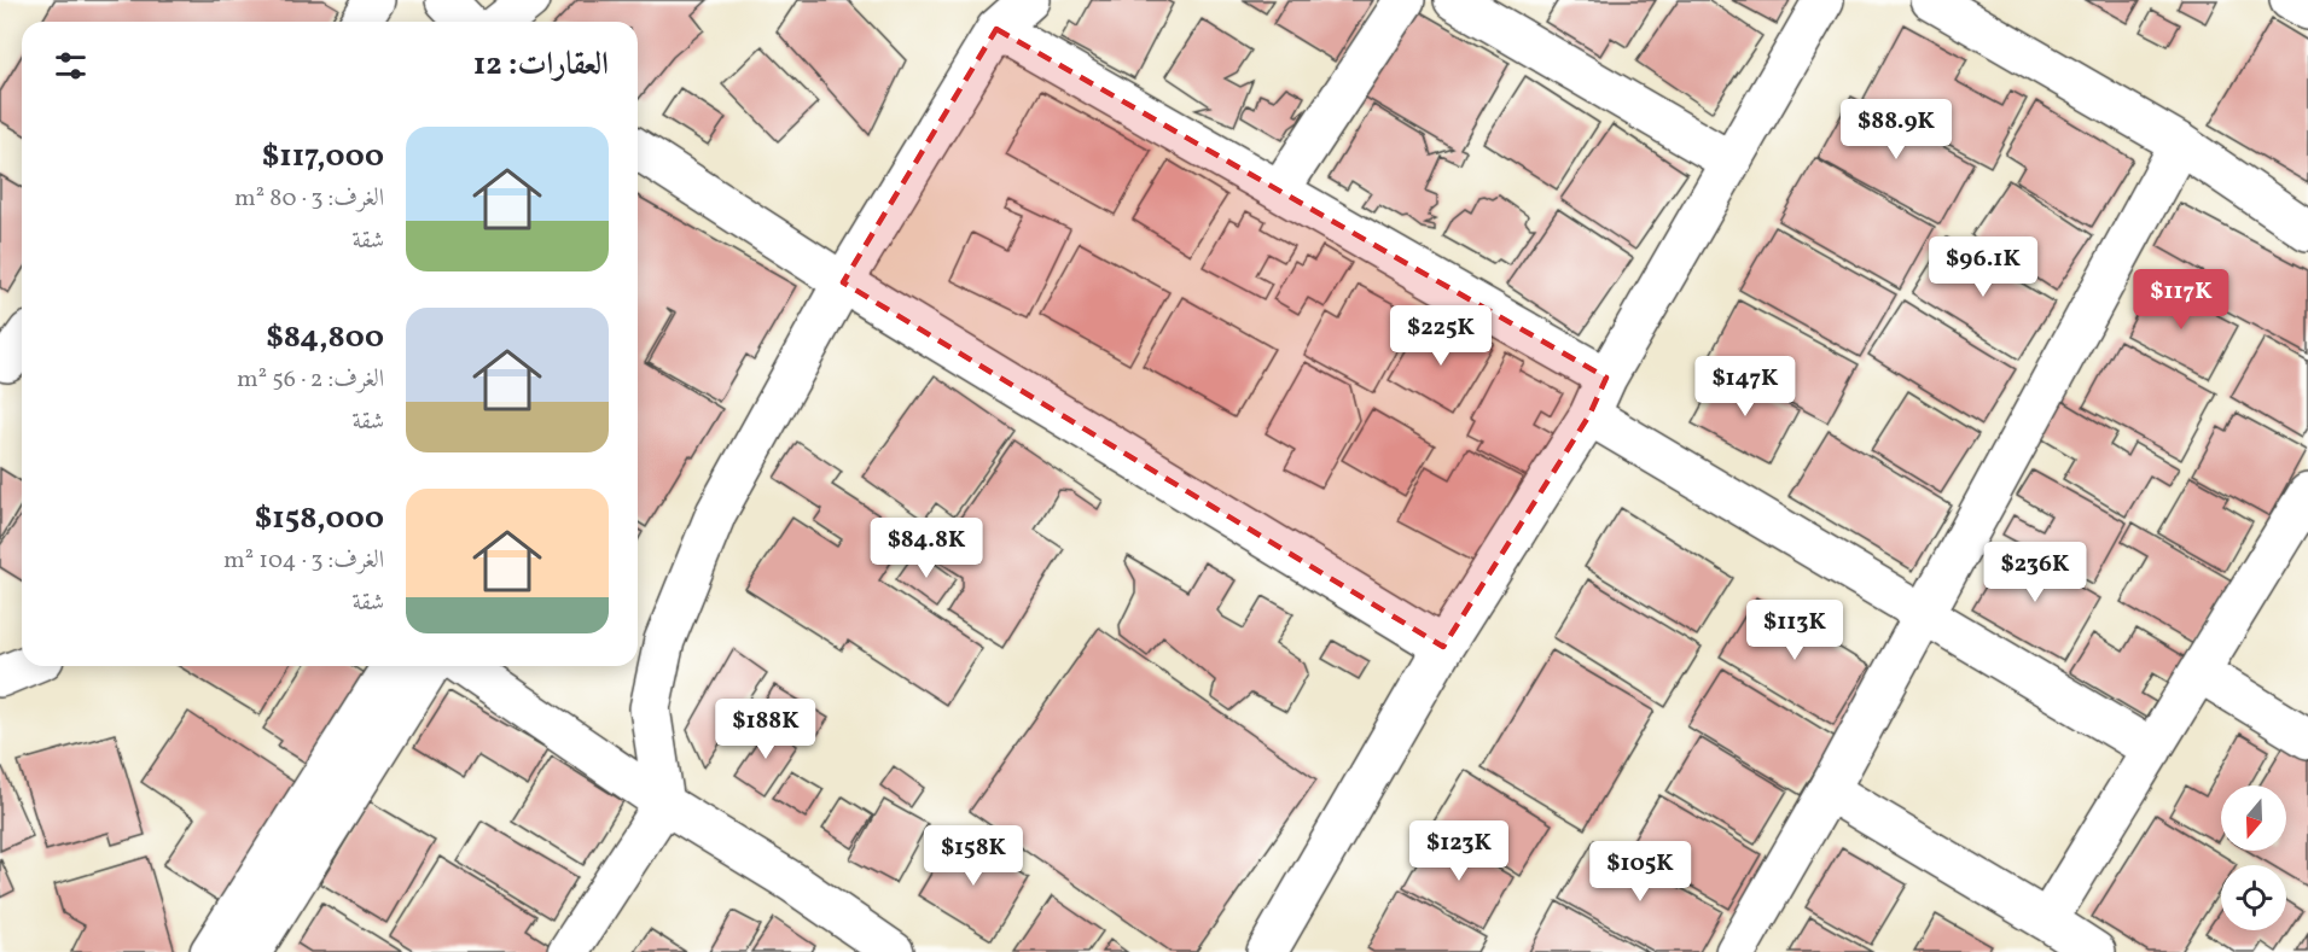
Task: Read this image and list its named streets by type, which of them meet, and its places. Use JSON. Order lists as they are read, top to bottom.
{
  "north": "bottom",
  "page": {
    "heading": "العقارات: 12",
    "price": [
      "$88.9K",
      "$96.1K",
      "$117K",
      "$225K",
      "$147K",
      "$84.8K",
      "$236K",
      "$113K",
      "$188K",
      "$123K",
      "$158K",
      "$105K"
    ],
    "list": [
      {
        "name": "$117,000",
        "note": "الغرف: 3 · 80 m² · شقة"
      },
      {
        "name": "$84,800",
        "note": "الغرف: 2 · 56 m² · شقة"
      },
      {
        "name": "$158,000",
        "note": "الغرف: 3 · 104 m² · شقة"
      }
    ]
  }
}
